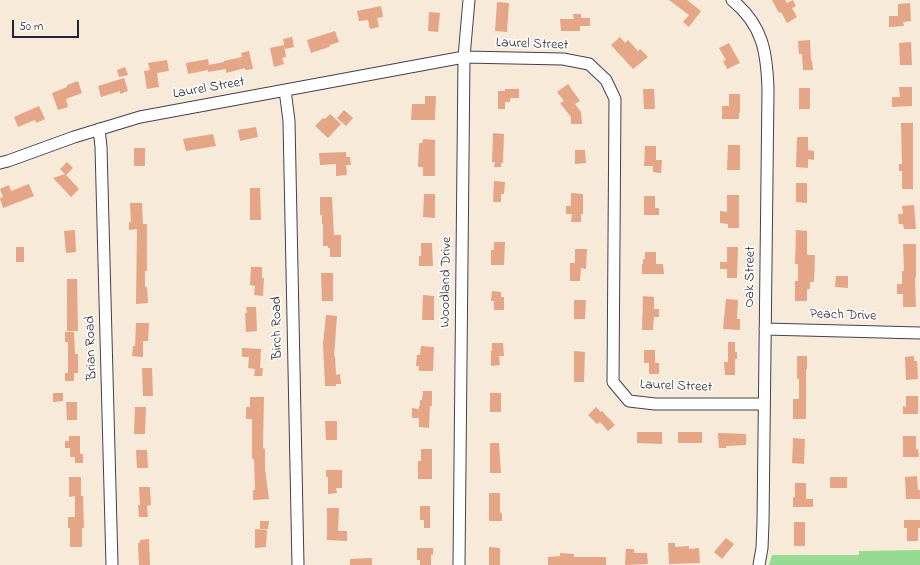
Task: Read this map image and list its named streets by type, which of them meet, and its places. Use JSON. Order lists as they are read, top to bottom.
{
  "streets": {
    "street": [
      "Laurel Street",
      "Oak Street",
      "Woodland Drive",
      "Peach Drive",
      "Birch Road",
      "Brian Road"
    ]
  },
  "crossings": [
    ["Laurel Street", "Oak Street"],
    ["Laurel Street", "Woodland Drive"],
    ["Laurel Street", "Birch Road"],
    ["Laurel Street", "Brian Road"],
    ["Oak Street", "Peach Drive"]
  ],
  "scale_bar": "50 m"
}
